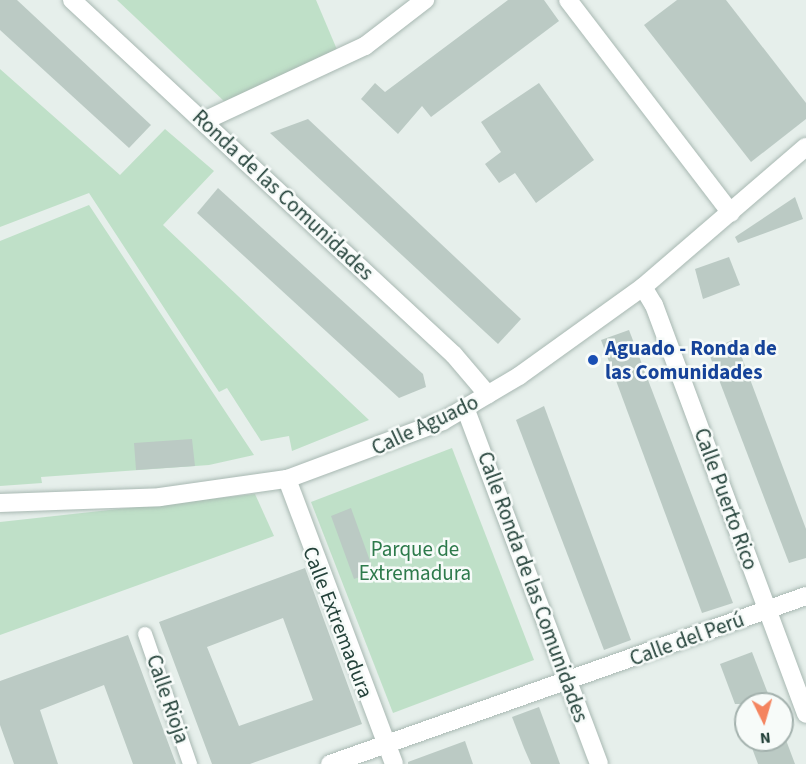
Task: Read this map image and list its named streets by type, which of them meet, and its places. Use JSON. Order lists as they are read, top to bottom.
{
  "streets": {
    "street": [
      "Ronda de las Comunidades",
      "Calle Aguado",
      "Calle Puerto Rico",
      "Calle Ronda de las Comunidades",
      "Calle Extremadura",
      "Calle del Perú"
    ],
    "lane": ["Calle Rioja"]
  },
  "crossings": [
    ["Ronda de las Comunidades", "Calle Aguado"],
    ["Calle Aguado", "Calle Puerto Rico"],
    ["Calle Aguado", "Calle Ronda de las Comunidades"],
    ["Calle Aguado", "Calle Extremadura"],
    ["Calle Puerto Rico", "Calle del Perú"],
    ["Calle Ronda de las Comunidades", "Calle del Perú"],
    ["Calle Extremadura", "Calle del Perú"]
  ],
  "parks": ["Parque de Extremadura"],
  "places": ["Aguado - Ronda de las Comunidades"],
  "north": "bottom"
}
